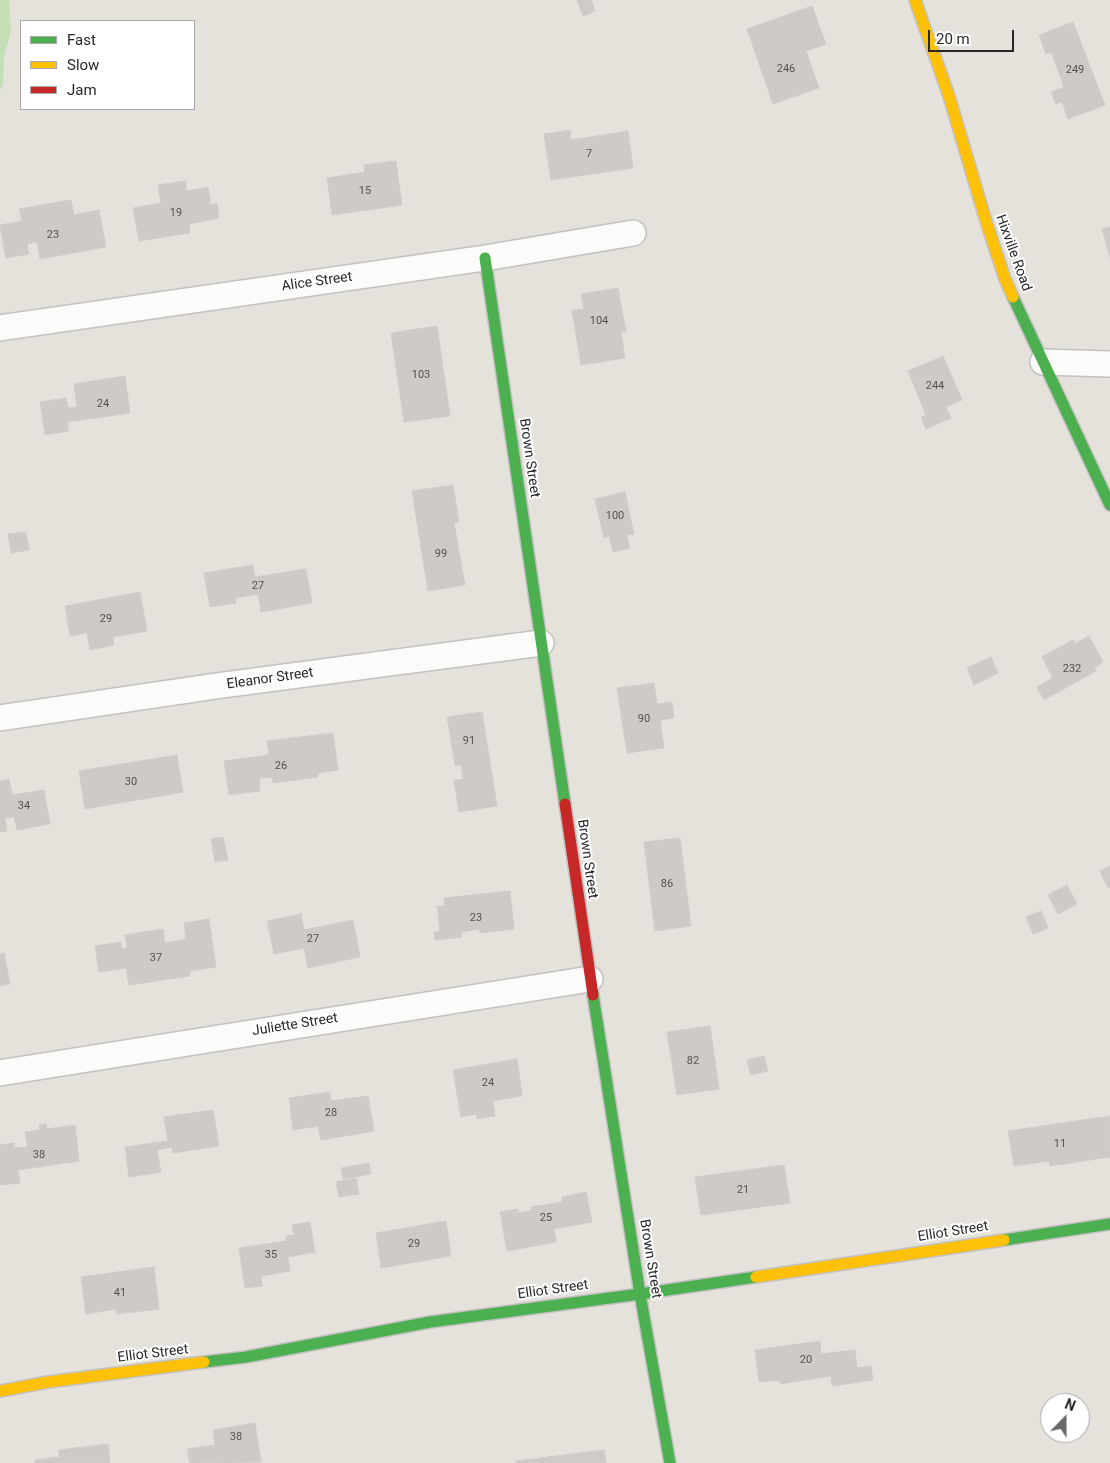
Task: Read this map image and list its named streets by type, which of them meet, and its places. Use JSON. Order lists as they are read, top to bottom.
{
  "streets": {
    "street": [
      "Hixville Road",
      "Alice Street",
      "Brown Street",
      "Eleanor Street",
      "Juliette Street",
      "Elliot Street"
    ]
  },
  "crossings": [
    ["Alice Street", "Brown Street"],
    ["Brown Street", "Eleanor Street"],
    ["Brown Street", "Juliette Street"],
    ["Brown Street", "Elliot Street"]
  ],
  "house_numbers": [
    "246",
    "249",
    "7",
    "15",
    "19",
    "23",
    "104",
    "103",
    "244",
    "24",
    "100",
    "99",
    "27",
    "29",
    "232",
    "90",
    "91",
    "26",
    "30",
    "34",
    "86",
    "23",
    "27",
    "37",
    "82",
    "24",
    "28",
    "11",
    "38",
    "21",
    "25",
    "29",
    "35",
    "41",
    "20",
    "38"
  ],
  "legend": ["Fast", "Slow", "Jam"],
  "scale_bar": "20 m",
  "north": "top"
}
